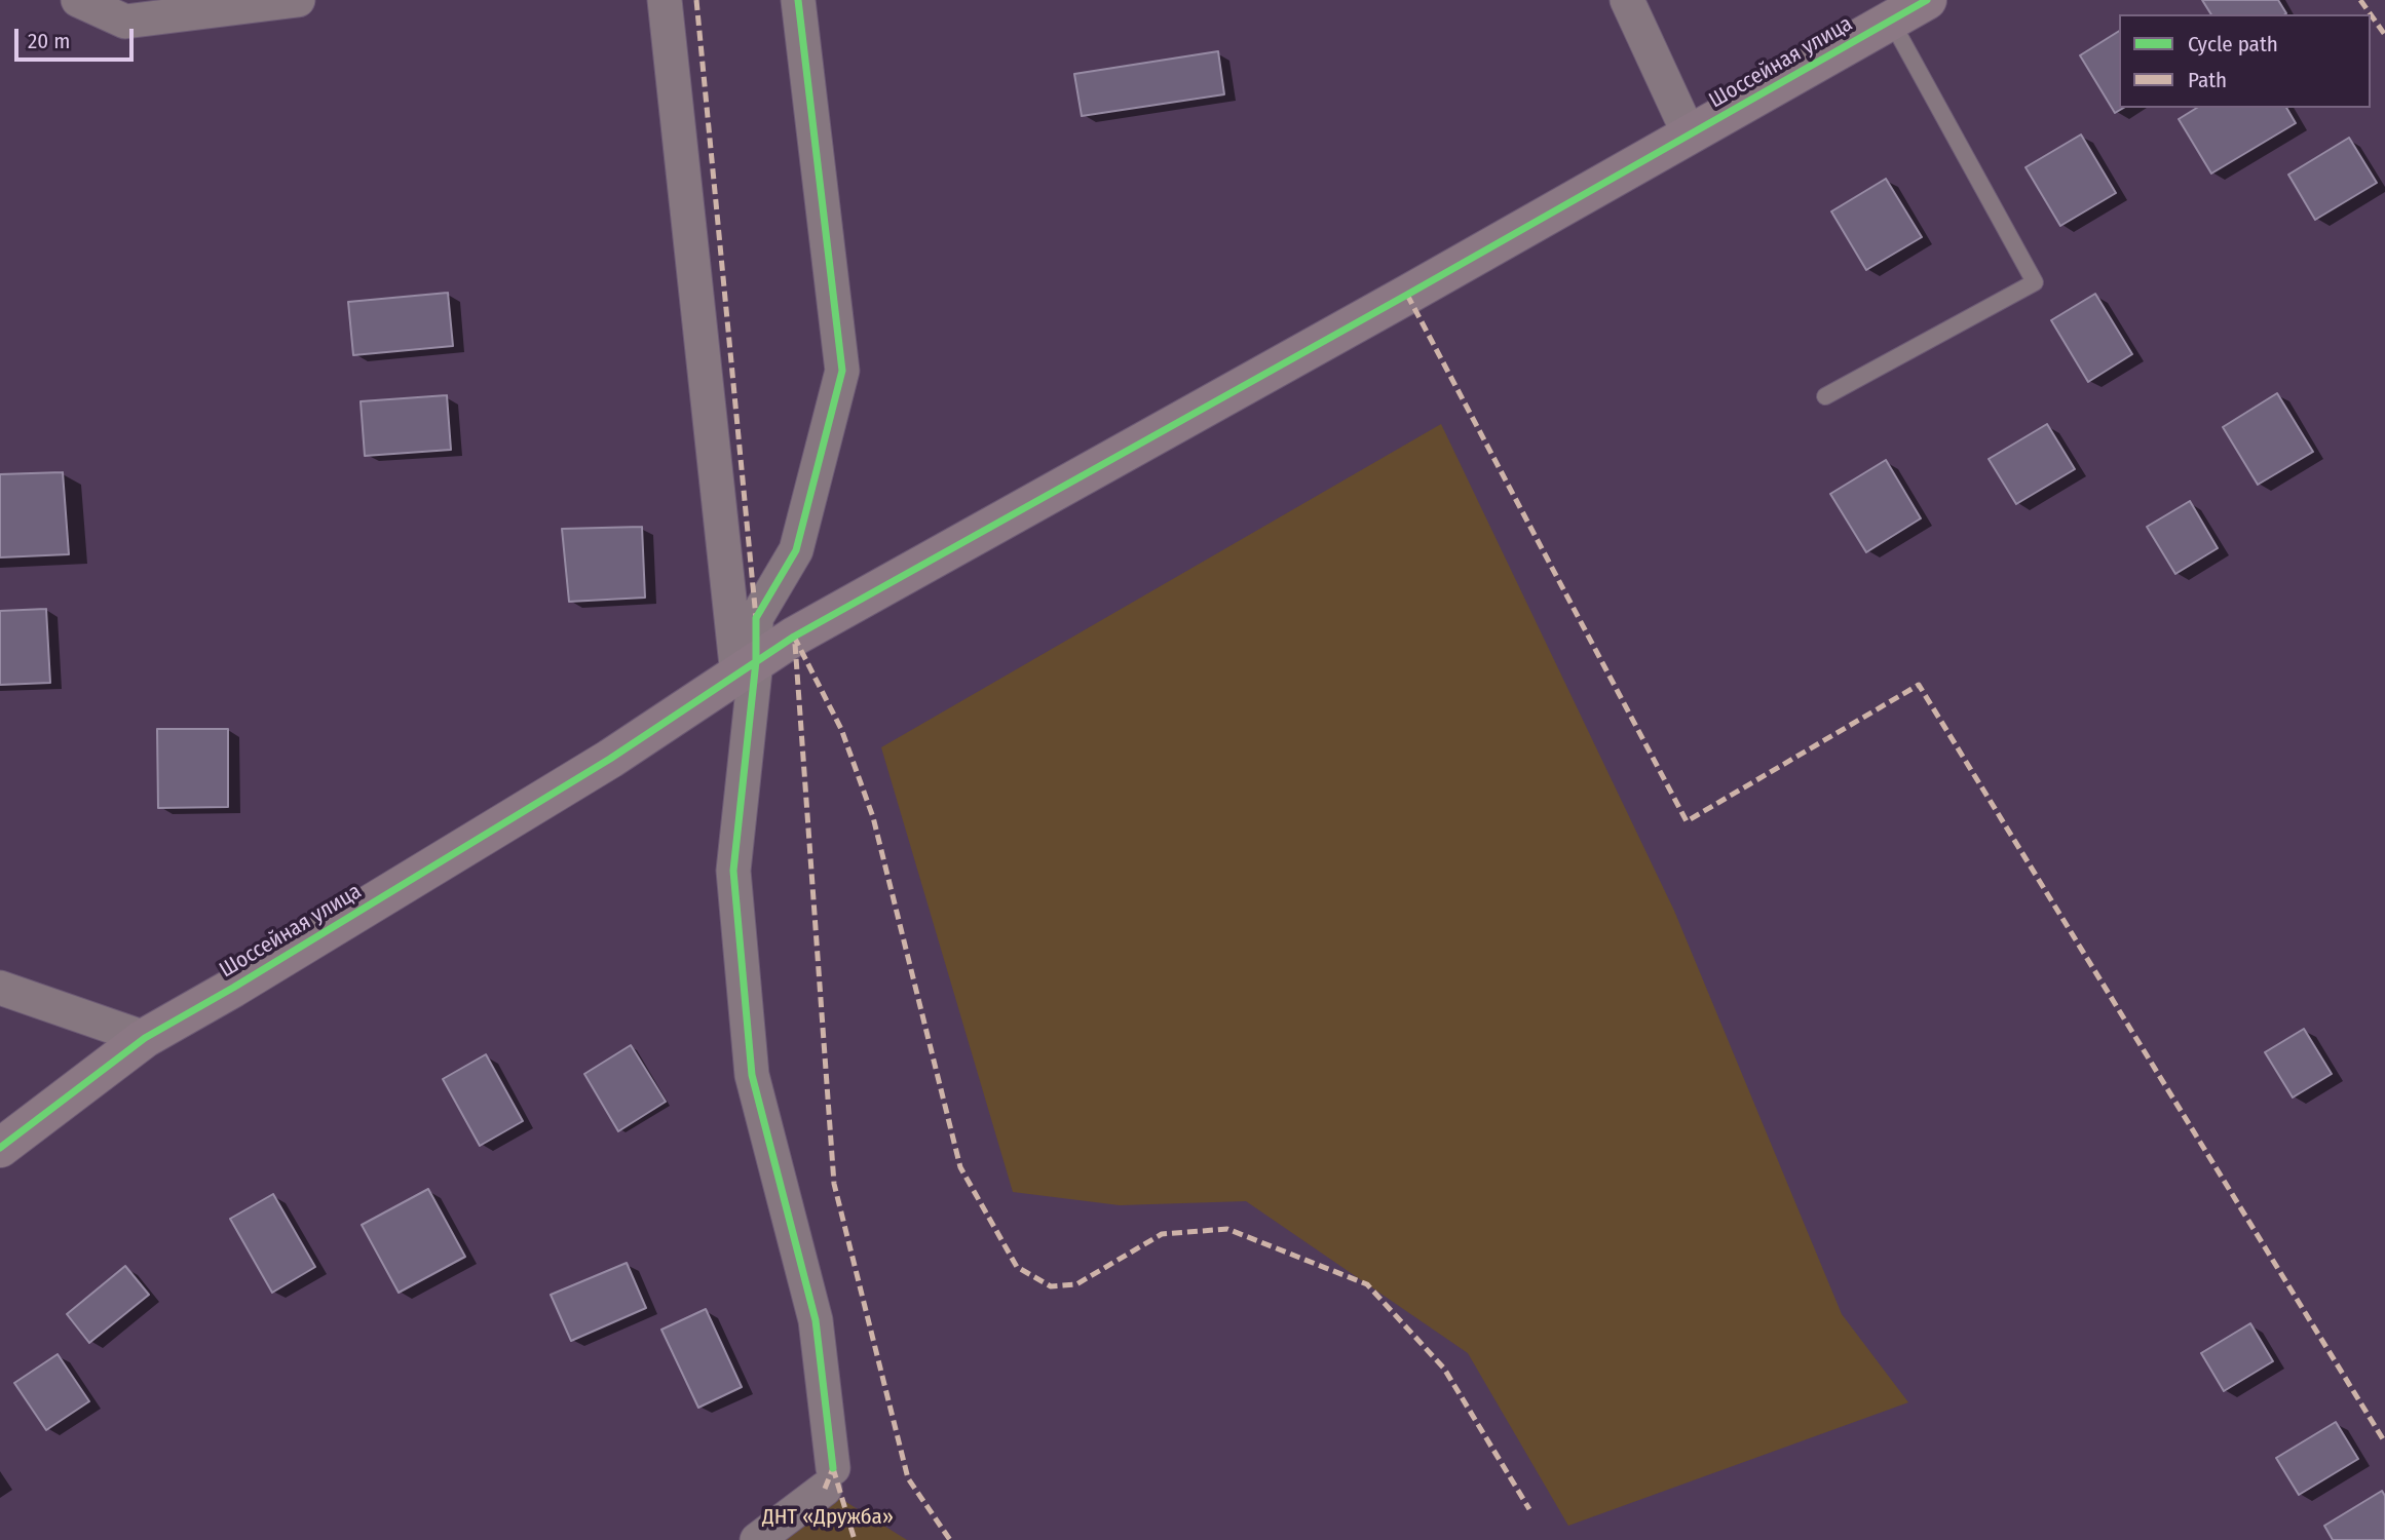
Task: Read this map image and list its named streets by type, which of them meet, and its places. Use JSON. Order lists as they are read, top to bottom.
{
  "streets": {
    "street": ["Шоссейная улица"]
  },
  "parks": ["ДНТ «Дружба»"],
  "legend": ["Cycle path", "Path"],
  "scale_bar": "20 m"
}
